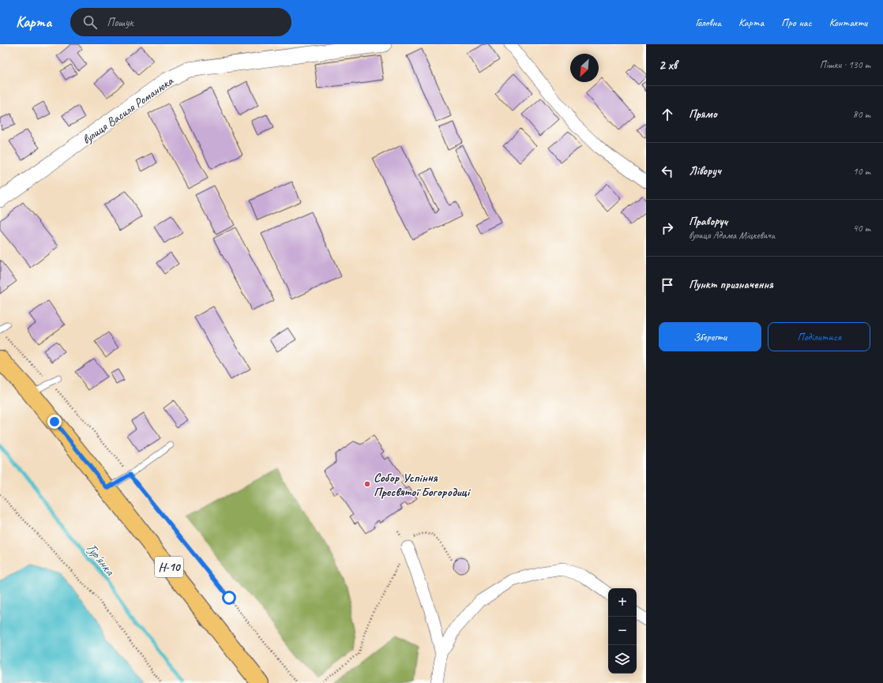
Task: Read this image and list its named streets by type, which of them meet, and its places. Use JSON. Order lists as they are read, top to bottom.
{
  "streets": {
    "main road": ["Н-10"],
    "street": ["вулиця Василя Романюка"]
  },
  "water": ["Тур'янка"],
  "places": ["Собор Успіння Пресвятої Богородиці"],
  "north": "bottom left",
  "page": {
    "header": "Карта",
    "search": "Пошук",
    "nav": [
      "Головна",
      "Карта",
      "Про нас",
      "Контакти"
    ],
    "heading": ["2 хв", "Пішки · 130 m"],
    "list": [
      ["Прямо", "80 m"],
      ["Ліворуч", "10 m"],
      ["Праворуч", "вулиця Адама Міцкевича", "40 m"],
      "Пункт призначення"
    ],
    "buttons": ["Зберегти", "Поділитися"],
    "map_buttons": ["+", "−"]
  }
}
